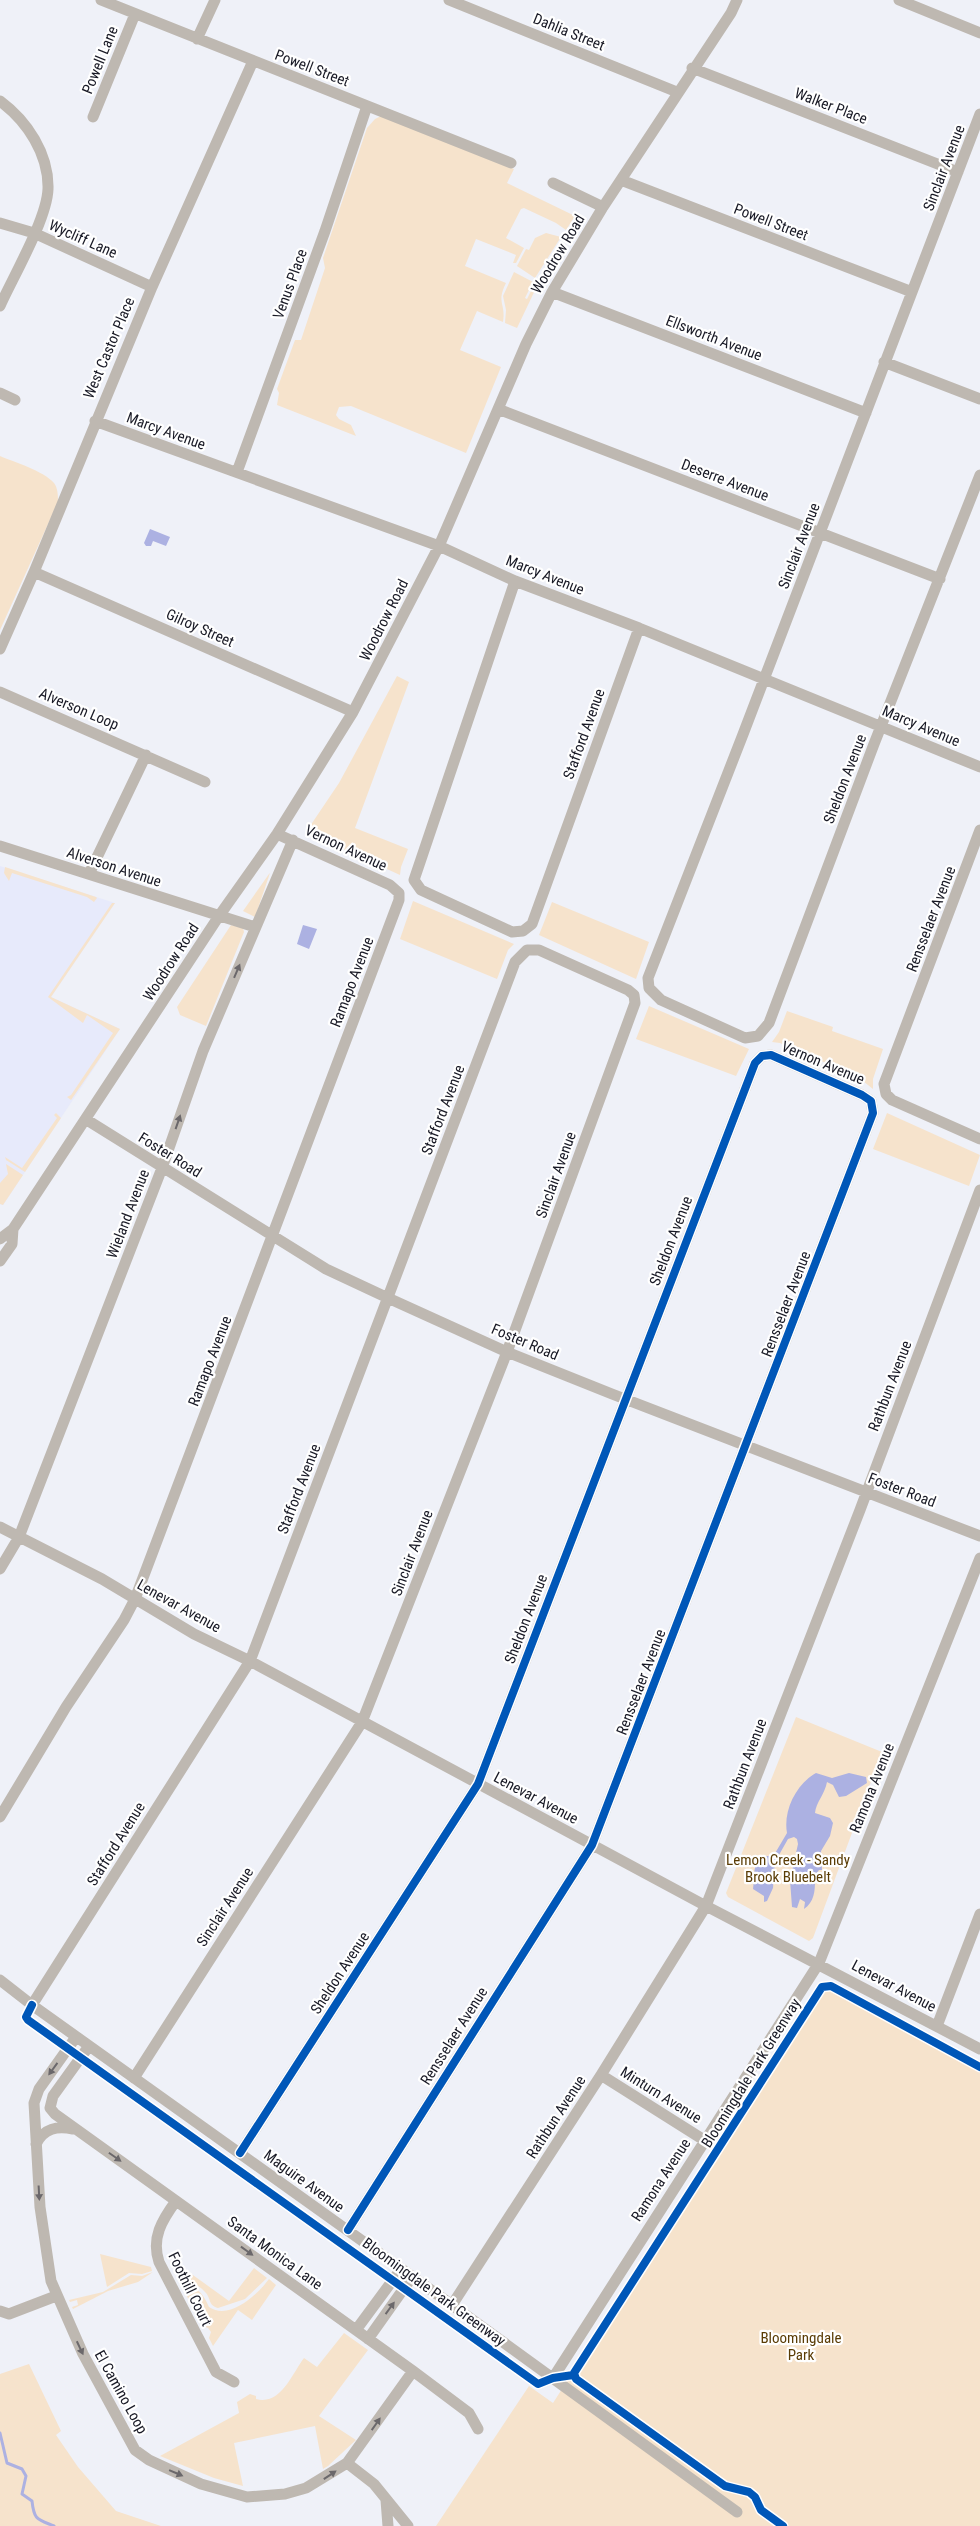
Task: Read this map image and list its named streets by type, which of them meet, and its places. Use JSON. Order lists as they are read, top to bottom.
{
  "streets": {
    "street": [
      "Dahlia Street",
      "Powell Lane",
      "Powell Street",
      "Walker Place",
      "Sinclair Avenue",
      "Wycliff Lane",
      "Woodrow Road",
      "Venus Place",
      "Ellsworth Avenue",
      "West Castor Place",
      "Marcy Avenue",
      "Deserre Avenue",
      "Gilroy Street",
      "Alverson Loop",
      "Stafford Avenue",
      "Sheldon Avenue",
      "Vernon Avenue",
      "Alverson Avenue",
      "Rensselaer Avenue",
      "Ramapo Avenue",
      "Foster Road",
      "Wieland Avenue",
      "Rathbun Avenue",
      "Lenevar Avenue",
      "Ramona Avenue",
      "Minturn Avenue",
      "Maguire Avenue",
      "Santa Monica Lane",
      "Foothill Court",
      "El Camino Loop"
    ],
    "cycle path": ["Bloomingdale Park Greenway"]
  },
  "crossings": [
    ["Dahlia Street", "Woodrow Road"],
    ["Powell Lane", "Powell Street"],
    ["Powell Street", "Sinclair Avenue"],
    ["Powell Street", "Woodrow Road"],
    ["Powell Street", "Venus Place"],
    ["Powell Street", "West Castor Place"],
    ["Walker Place", "Sinclair Avenue"],
    ["Walker Place", "Woodrow Road"],
    ["Sinclair Avenue", "Ellsworth Avenue"],
    ["Sinclair Avenue", "Marcy Avenue"],
    ["Sinclair Avenue", "Deserre Avenue"],
    ["Sinclair Avenue", "Stafford Avenue"],
    ["Sinclair Avenue", "Sheldon Avenue"],
    ["Sinclair Avenue", "Foster Road"],
    ["Sinclair Avenue", "Lenevar Avenue"],
    ["Sinclair Avenue", "Maguire Avenue"],
    ["Wycliff Lane", "West Castor Place"],
    ["Woodrow Road", "Ellsworth Avenue"],
    ["Woodrow Road", "Marcy Avenue"],
    ["Woodrow Road", "Deserre Avenue"],
    ["Woodrow Road", "Gilroy Street"],
    ["Woodrow Road", "Vernon Avenue"],
    ["Woodrow Road", "Alverson Avenue"],
    ["Woodrow Road", "Foster Road"],
    ["Venus Place", "Marcy Avenue"],
    ["West Castor Place", "Marcy Avenue"],
    ["West Castor Place", "Gilroy Street"],
    ["Marcy Avenue", "Stafford Avenue"],
    ["Marcy Avenue", "Sheldon Avenue"],
    ["Deserre Avenue", "Sheldon Avenue"],
    ["Stafford Avenue", "Foster Road"],
    ["Stafford Avenue", "Lenevar Avenue"],
    ["Stafford Avenue", "Maguire Avenue"],
    ["Sheldon Avenue", "Vernon Avenue"],
    ["Sheldon Avenue", "Foster Road"],
    ["Sheldon Avenue", "Lenevar Avenue"],
    ["Sheldon Avenue", "Maguire Avenue"],
    ["Vernon Avenue", "Rensselaer Avenue"],
    ["Vernon Avenue", "Ramapo Avenue"],
    ["Vernon Avenue", "Wieland Avenue"],
    ["Alverson Avenue", "Wieland Avenue"],
    ["Rensselaer Avenue", "Foster Road"],
    ["Rensselaer Avenue", "Lenevar Avenue"],
    ["Rensselaer Avenue", "Maguire Avenue"],
    ["Ramapo Avenue", "Foster Road"],
    ["Ramapo Avenue", "Lenevar Avenue"],
    ["Foster Road", "Wieland Avenue"],
    ["Foster Road", "Rathbun Avenue"],
    ["Wieland Avenue", "Lenevar Avenue"],
    ["Rathbun Avenue", "Lenevar Avenue"],
    ["Rathbun Avenue", "Minturn Avenue"],
    ["Rathbun Avenue", "Maguire Avenue"],
    ["Lenevar Avenue", "Ramona Avenue"],
    ["Ramona Avenue", "Minturn Avenue"],
    ["Ramona Avenue", "Maguire Avenue"],
    ["Maguire Avenue", "Santa Monica Lane"],
    ["Maguire Avenue", "El Camino Loop"],
    ["Santa Monica Lane", "Foothill Court"],
    ["Santa Monica Lane", "El Camino Loop"]
  ],
  "one_way": ["Santa Monica Lane"],
  "parks": ["Lemon Creek - Sandy Brook Bluebelt", "Bloomingdale Park"]
}
